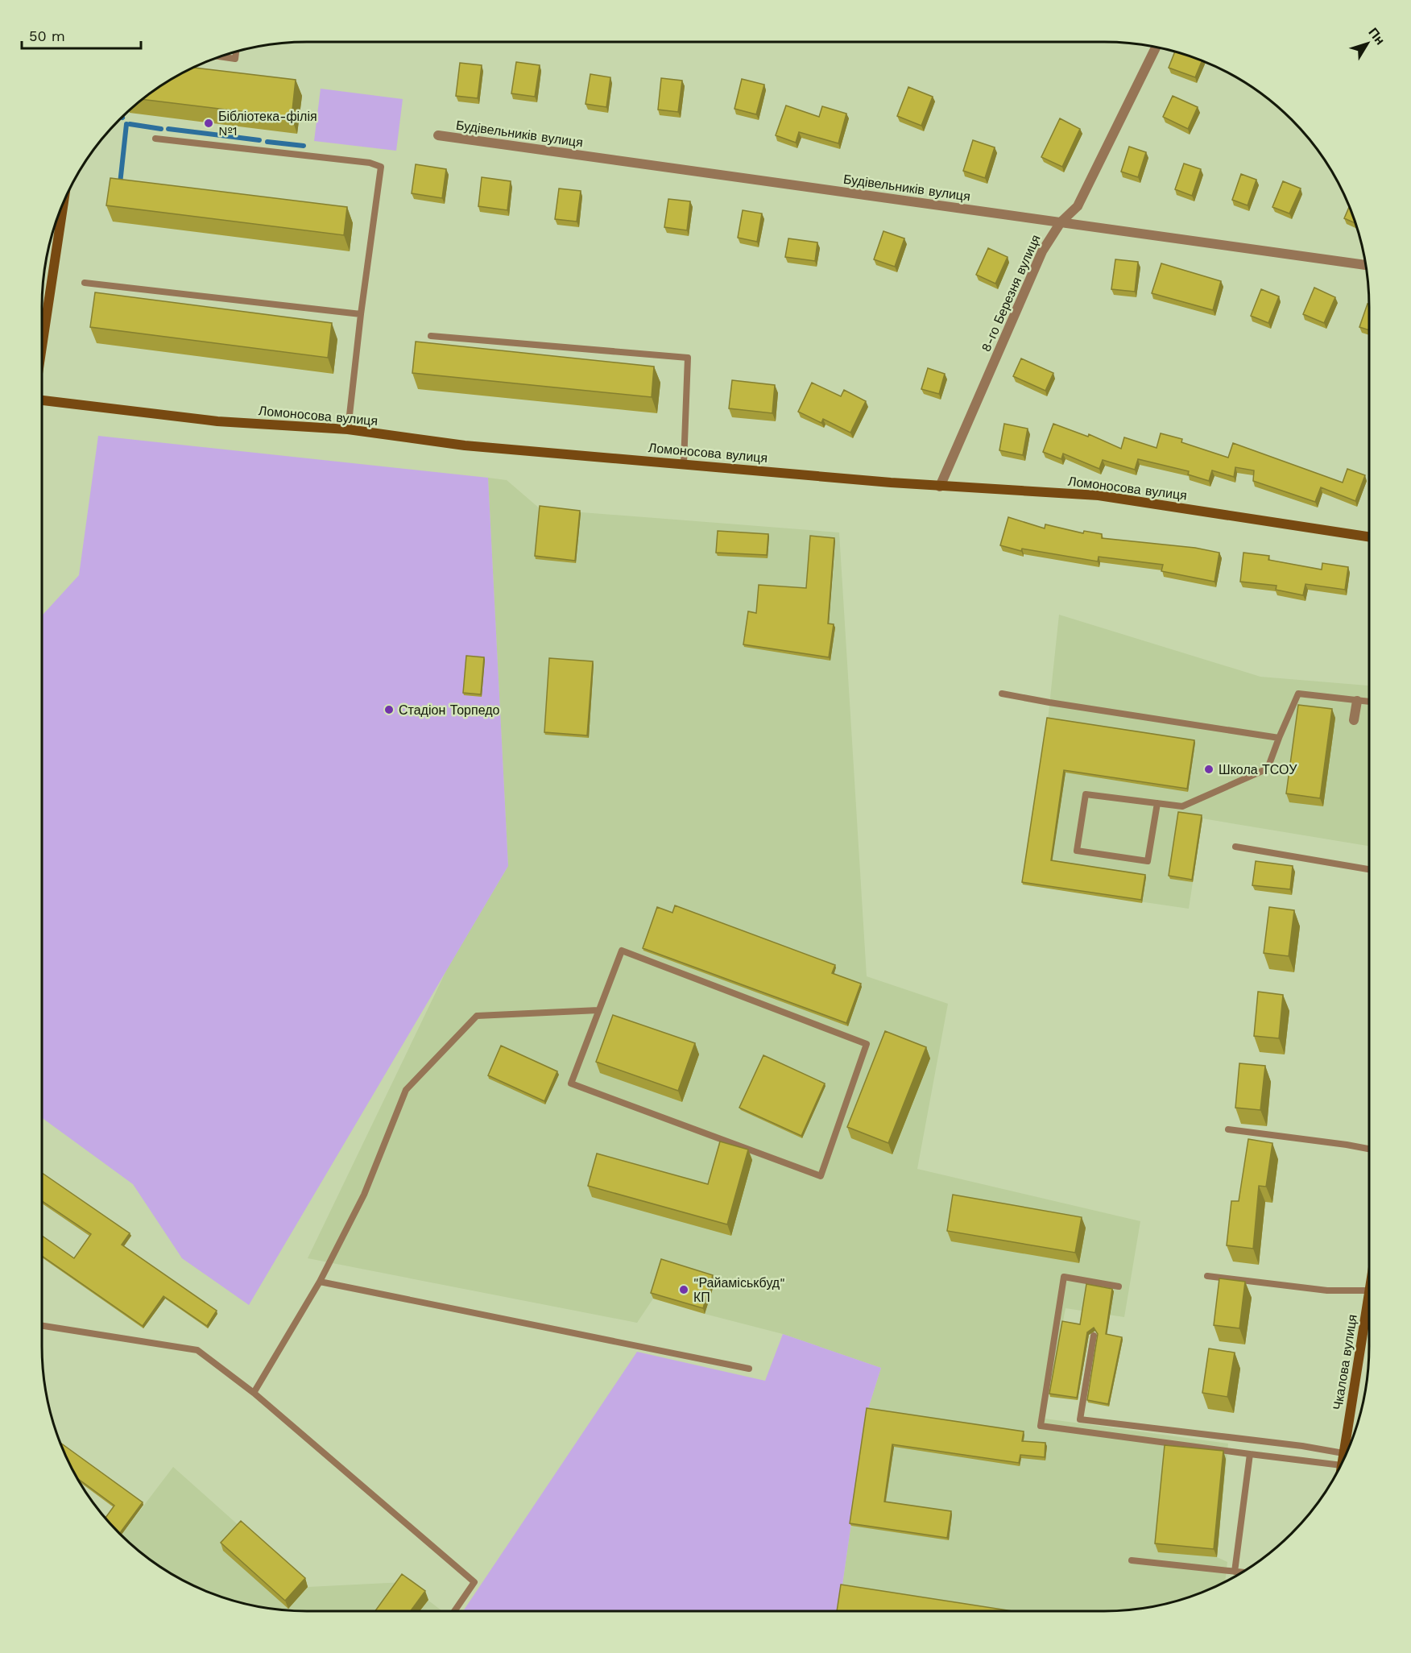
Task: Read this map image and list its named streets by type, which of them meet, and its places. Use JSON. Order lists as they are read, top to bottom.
{
  "streets": {
    "street": [
      "Будівельників вулиця",
      "8-го Березня вулиця",
      "Ломоносова вулиця",
      "Чкалова вулиця"
    ]
  },
  "crossings": [
    ["Будівельників вулиця", "8-го Березня вулиця"],
    ["8-го Березня вулиця", "Ломоносова вулиця"]
  ],
  "places": [
    "Бібліотека-філія №1",
    "Стадіон Торпедо",
    "Школа ТСОУ",
    "\"Райаміськбуд\" КП"
  ],
  "scale_bar": "50 m",
  "north": "top right"
}
